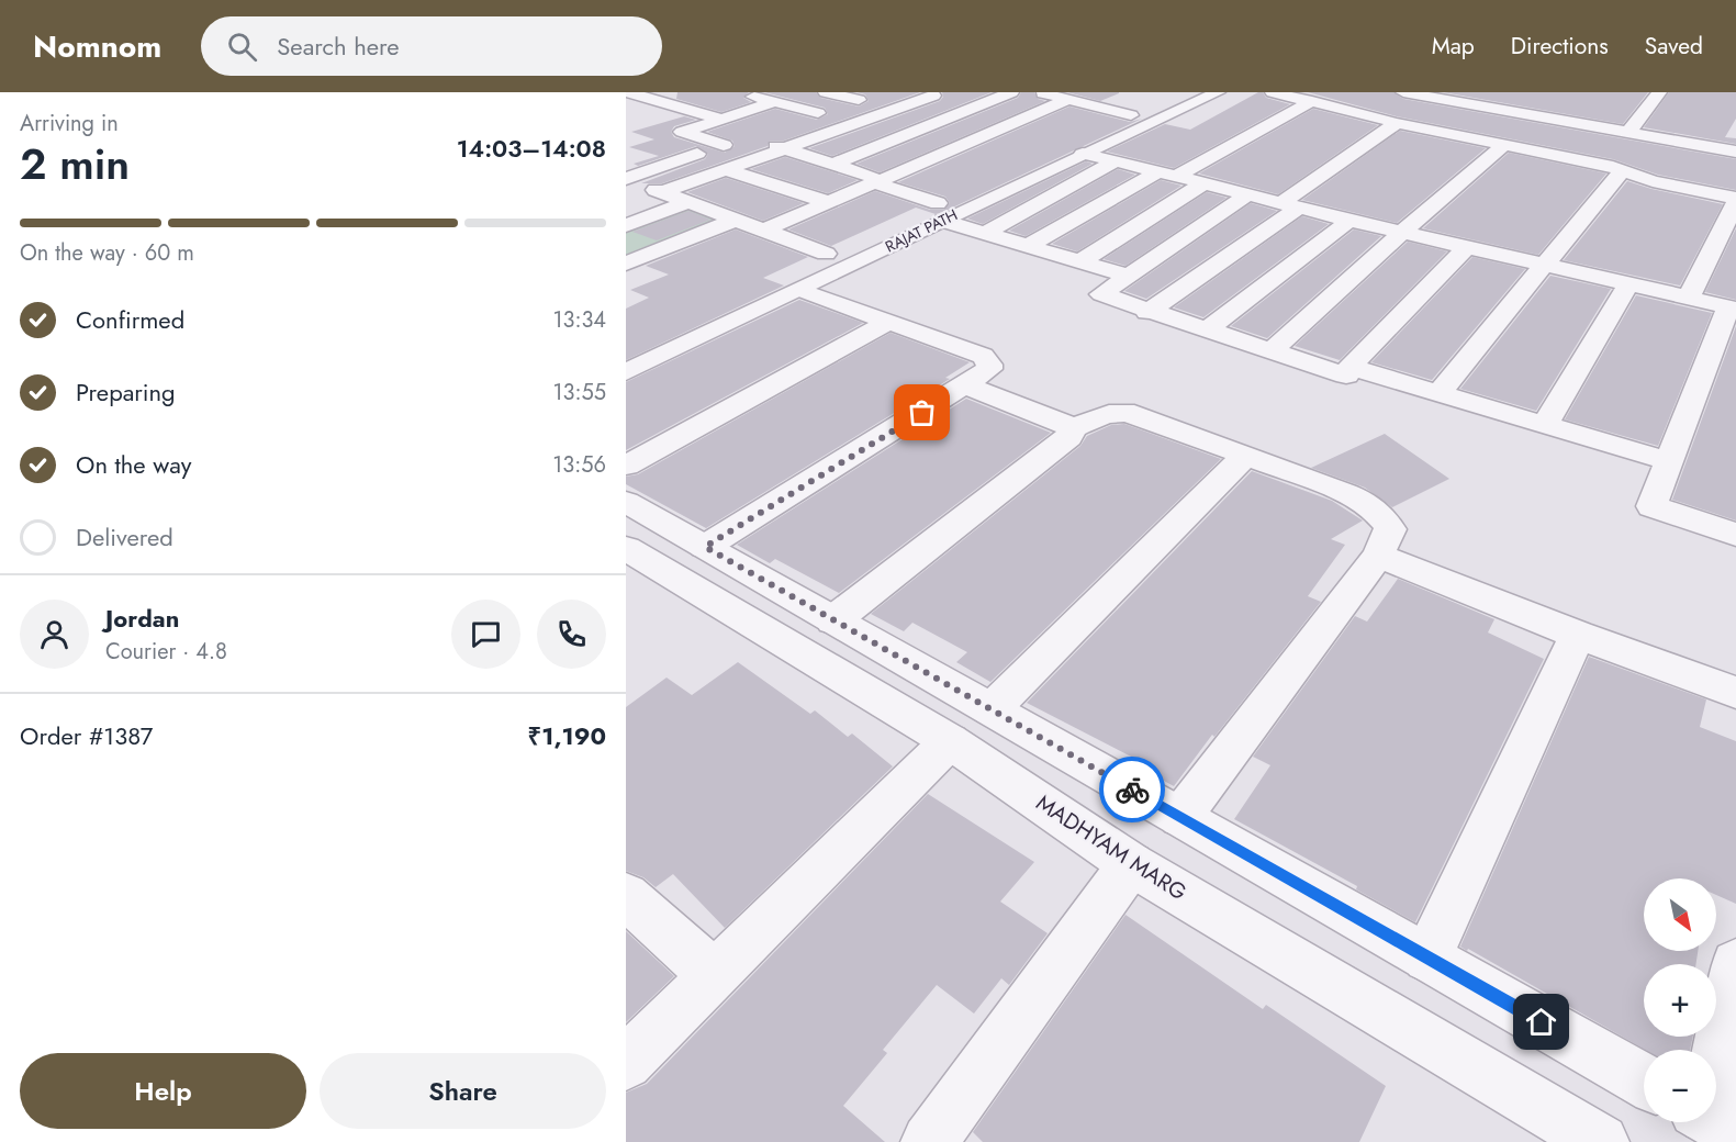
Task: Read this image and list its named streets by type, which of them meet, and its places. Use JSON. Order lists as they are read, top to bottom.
{
  "streets": {
    "street": ["RAJAT PATH", "MADHYAM MARG"]
  },
  "north": "bottom right",
  "page": {
    "header": "Nomnom",
    "search": "Search here",
    "nav": ["Map", "Directions", "Saved"],
    "heading": ["2 min", "Arriving in", "14:03–14:08"],
    "panel": [
      "Jordan",
      "Courier · 4.8",
      "Order #1387",
      "₹1,190"
    ],
    "bar": "On the way · 60 m",
    "list": [
      ["Confirmed", "13:34"],
      ["Preparing", "13:55"],
      ["On the way", "13:56"],
      "Delivered"
    ],
    "map_buttons": ["+", "−"],
    "buttons": ["Help", "Share"]
  }
}
